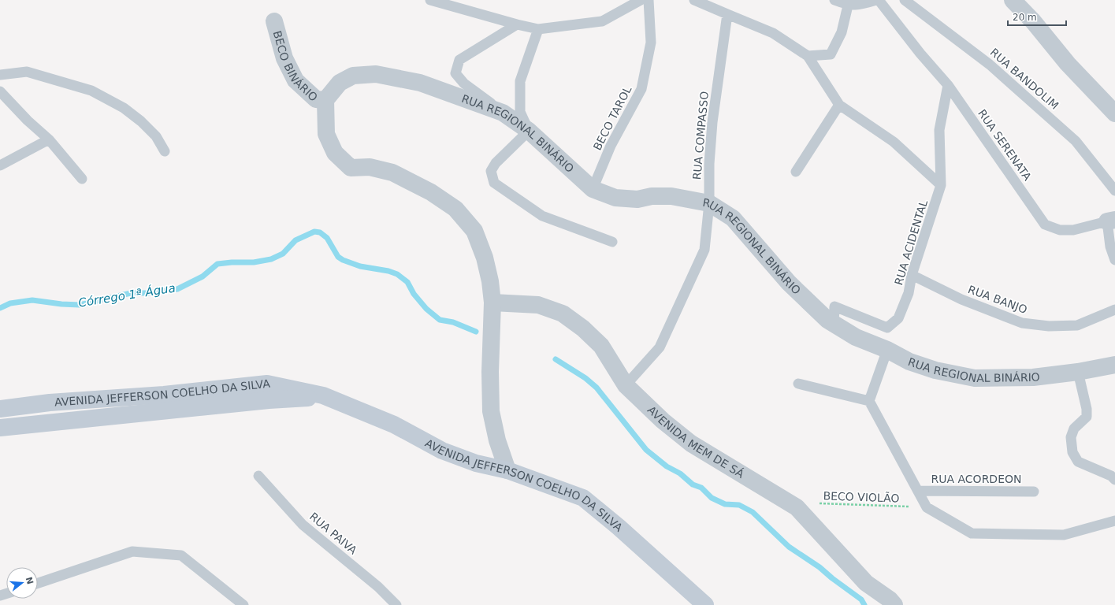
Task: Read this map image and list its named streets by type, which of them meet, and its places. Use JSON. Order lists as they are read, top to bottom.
{
  "streets": {
    "street": [
      "BECO BINÁRIO",
      "RUA REGIONAL BINÁRIO",
      "AVENIDA JEFFERSON COELHO DA SILVA",
      "AVENIDA MEM DE SÁ"
    ],
    "lane": [
      "RUA BANDOLIM",
      "BECO TAROL",
      "RUA COMPASSO",
      "RUA SERENATA",
      "RUA ACIDENTAL",
      "RUA BANJO",
      "RUA ACORDEON",
      "RUA PAIVA"
    ],
    "path": ["BECO VIOLÃO"]
  },
  "crossings": [
    ["BECO BINÁRIO", "RUA REGIONAL BINÁRIO"],
    ["BECO TAROL", "RUA REGIONAL BINÁRIO"],
    ["RUA REGIONAL BINÁRIO", "RUA COMPASSO"],
    ["RUA REGIONAL BINÁRIO", "RUA ACIDENTAL"],
    ["RUA COMPASSO", "AVENIDA MEM DE SÁ"],
    ["RUA SERENATA", "RUA ACIDENTAL"],
    ["RUA ACIDENTAL", "RUA BANJO"],
    ["AVENIDA MEM DE SÁ", "BECO VIOLÃO"]
  ],
  "water": ["Córrego 1ª Água"],
  "scale_bar": "20 m",
  "north": "right"
}
